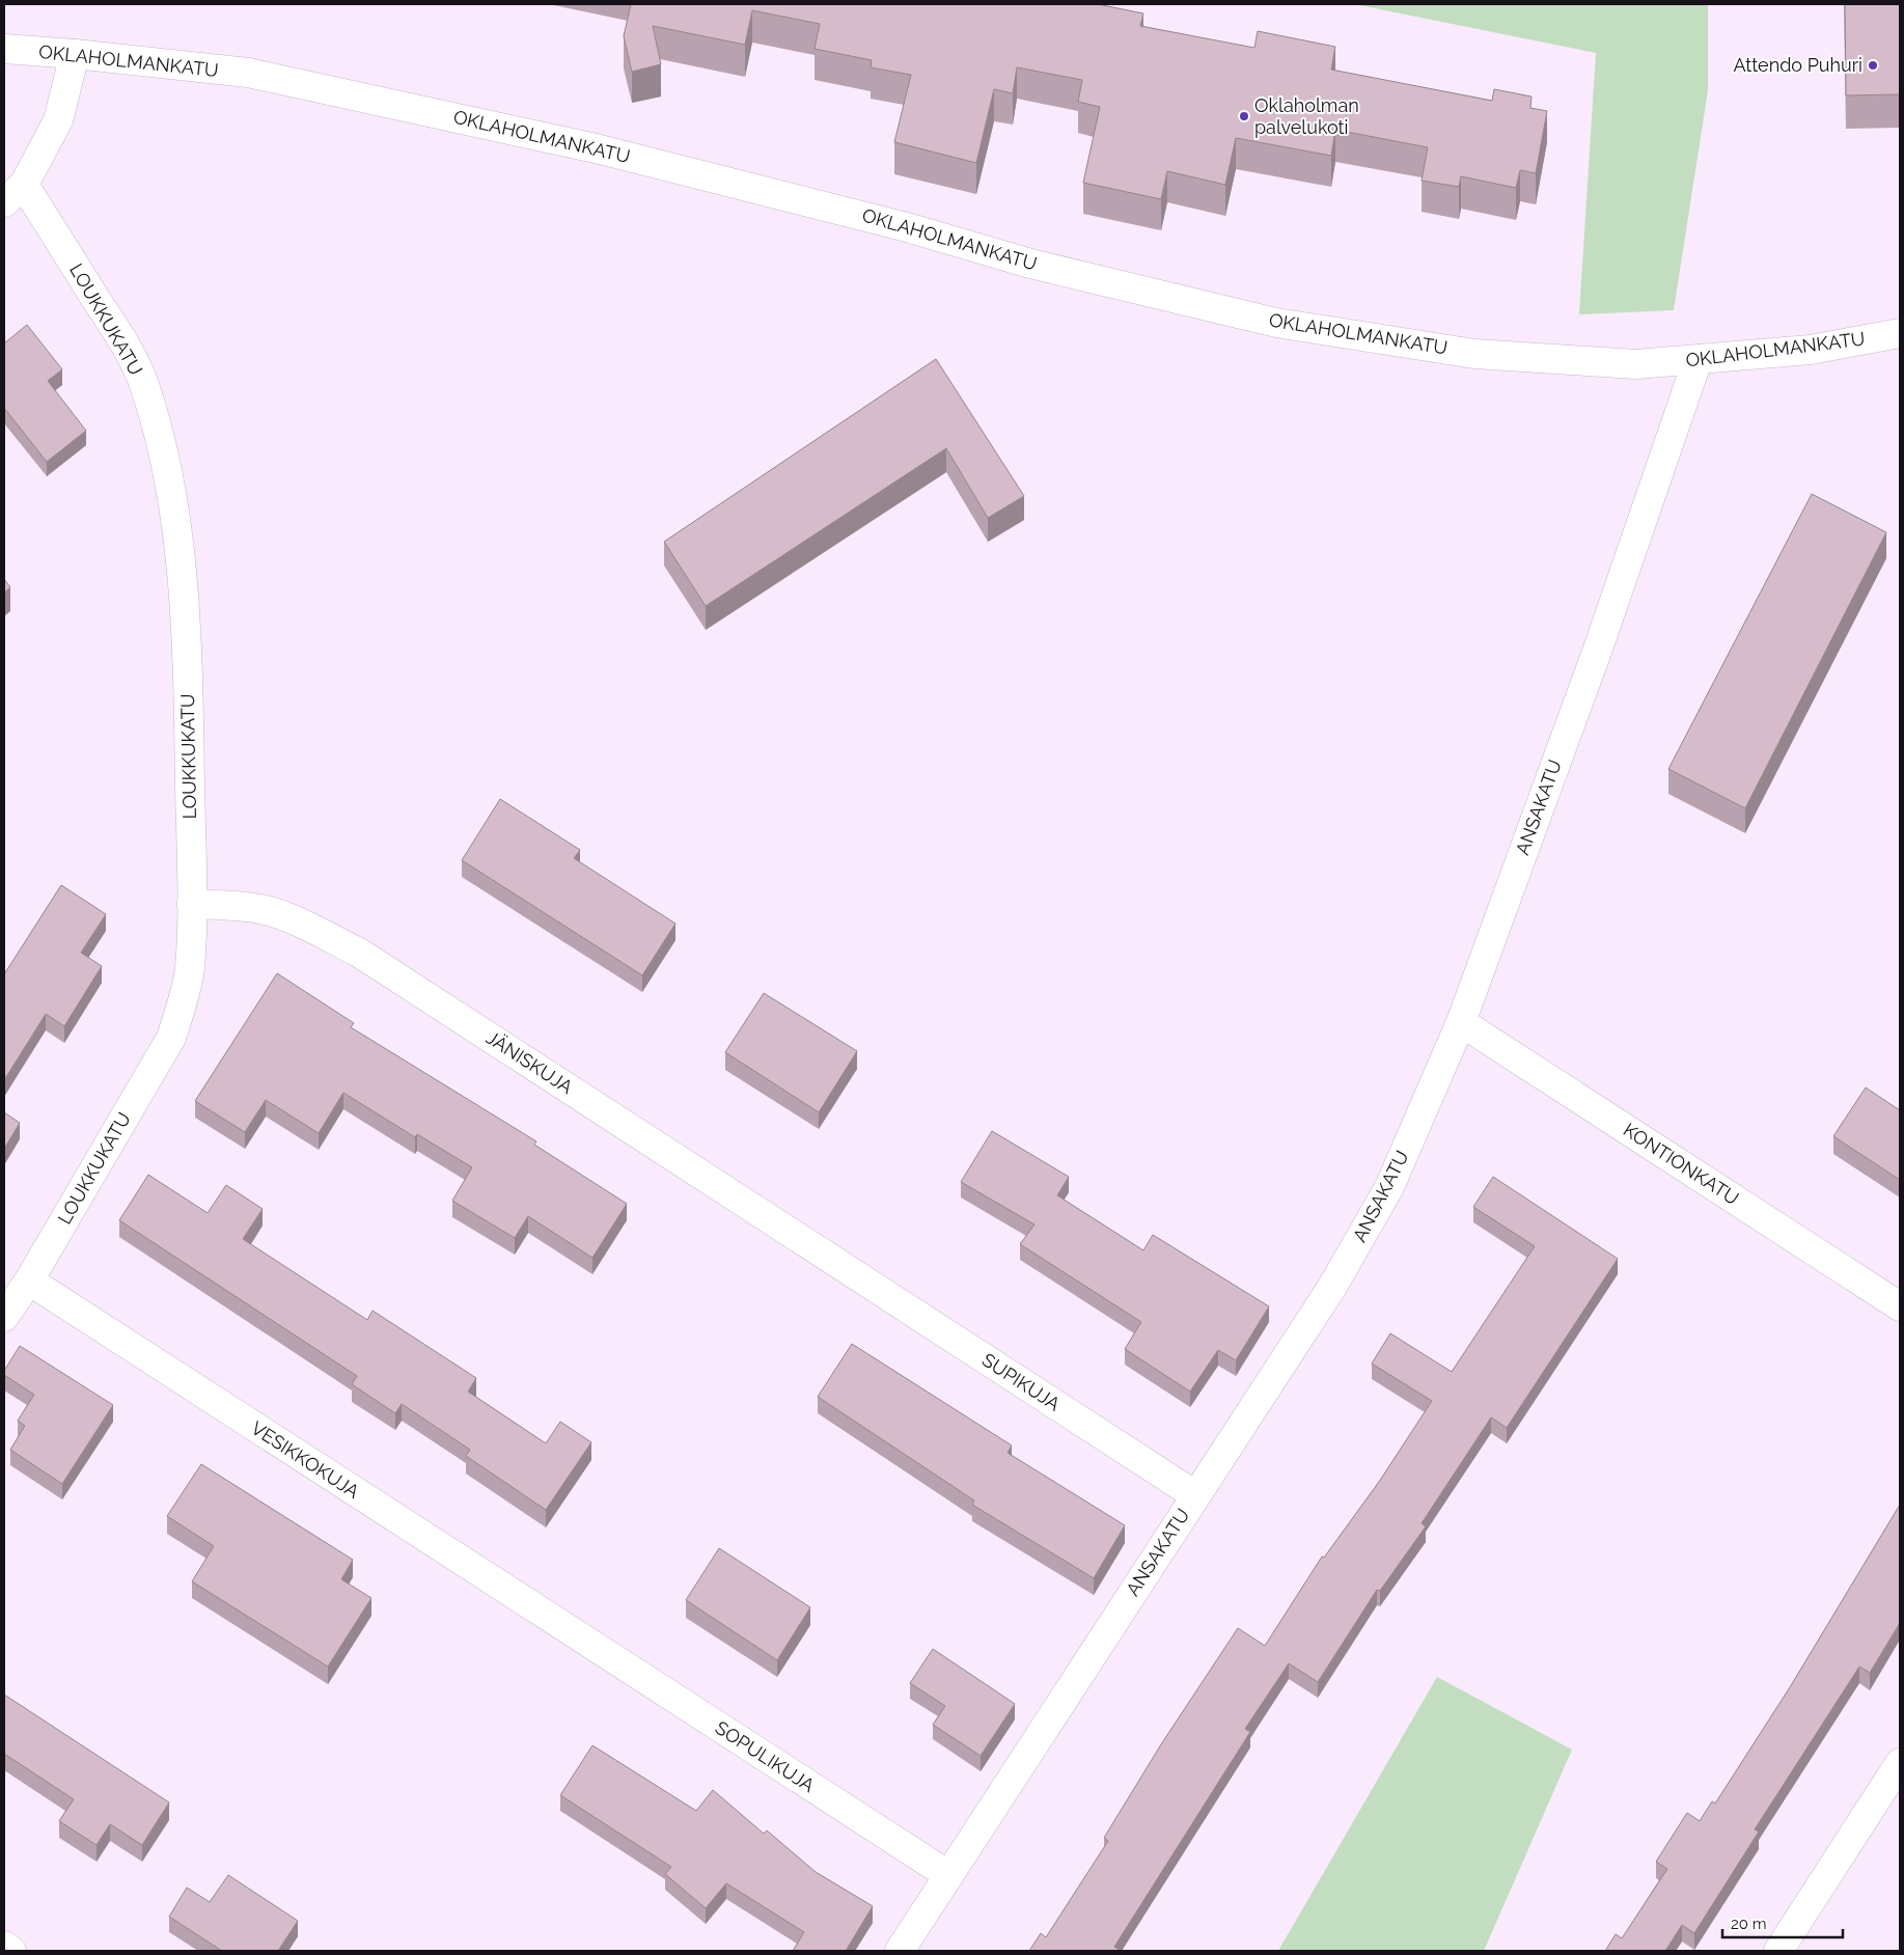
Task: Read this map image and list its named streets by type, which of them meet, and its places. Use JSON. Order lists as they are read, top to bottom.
{
  "streets": {
    "street": [
      "OKLAHOLMANKATU",
      "LOUKKUKATU",
      "ANSAKATU",
      "JÄNISKUJA",
      "KONTIONKATU",
      "SUPIKUJA",
      "VESIKKOKUJA",
      "SOPULIKUJA"
    ]
  },
  "crossings": [
    ["OKLAHOLMANKATU", "ANSAKATU"],
    ["LOUKKUKATU", "JÄNISKUJA"],
    ["LOUKKUKATU", "VESIKKOKUJA"],
    ["ANSAKATU", "KONTIONKATU"],
    ["ANSAKATU", "SUPIKUJA"],
    ["ANSAKATU", "SOPULIKUJA"],
    ["JÄNISKUJA", "SUPIKUJA"],
    ["VESIKKOKUJA", "SOPULIKUJA"]
  ],
  "places": ["Attendo Puhuri", "Oklaholman palvelukoti"],
  "scale_bar": "20 m"
}
